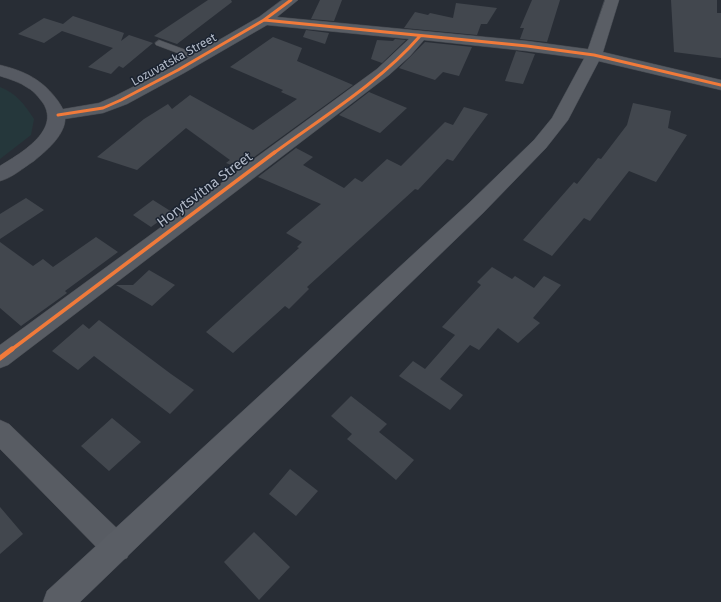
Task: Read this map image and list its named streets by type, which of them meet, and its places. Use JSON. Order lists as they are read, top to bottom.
{
  "streets": {
    "street": ["Lozuvatska Street", "Horytsvitna Street"]
  }
}
